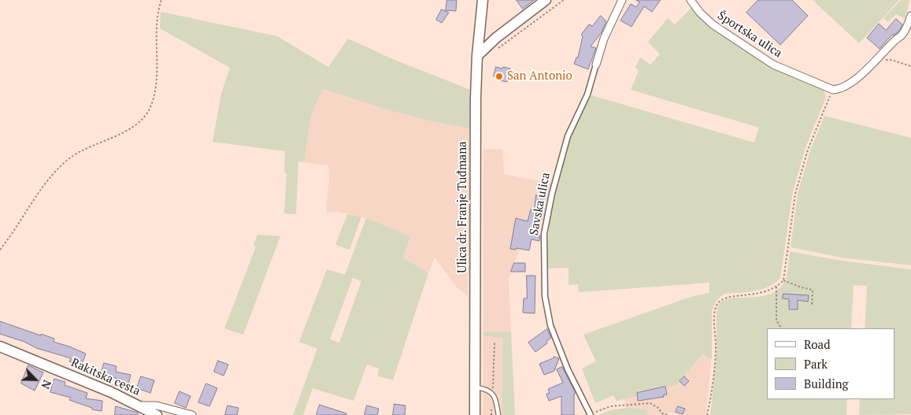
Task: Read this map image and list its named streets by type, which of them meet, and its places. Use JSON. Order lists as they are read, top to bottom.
{
  "streets": {
    "main road": ["Ulica dr. Franje Tuđmana", "Rakitska cesta"],
    "street": ["Športska ulica", "Savska ulica"]
  },
  "places": ["San Antonio"],
  "legend": ["Road", "Park", "Building"],
  "north": "bottom right"
}
